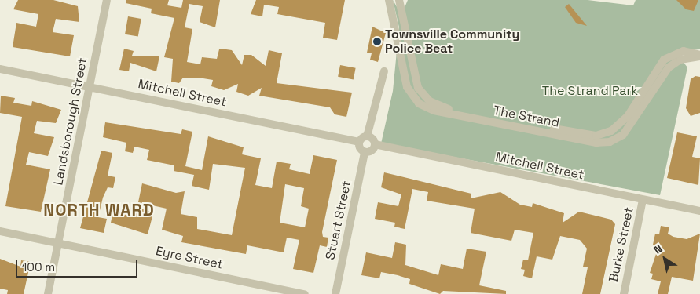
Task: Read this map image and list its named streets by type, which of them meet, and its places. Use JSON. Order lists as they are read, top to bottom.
{
  "streets": {
    "street": [
      "Mitchell Street",
      "The Strand",
      "Landsborough Street",
      "Stuart Street",
      "Burke Street",
      "Eyre Street"
    ]
  },
  "crossings": [
    ["Mitchell Street", "Landsborough Street"],
    ["Mitchell Street", "Burke Street"],
    ["Landsborough Street", "Eyre Street"]
  ],
  "districts": ["NORTH WARD"],
  "parks": ["The Strand Park"],
  "places": ["Townsville Community Police Beat"],
  "scale_bar": "100 m",
  "north": "top left"
}
